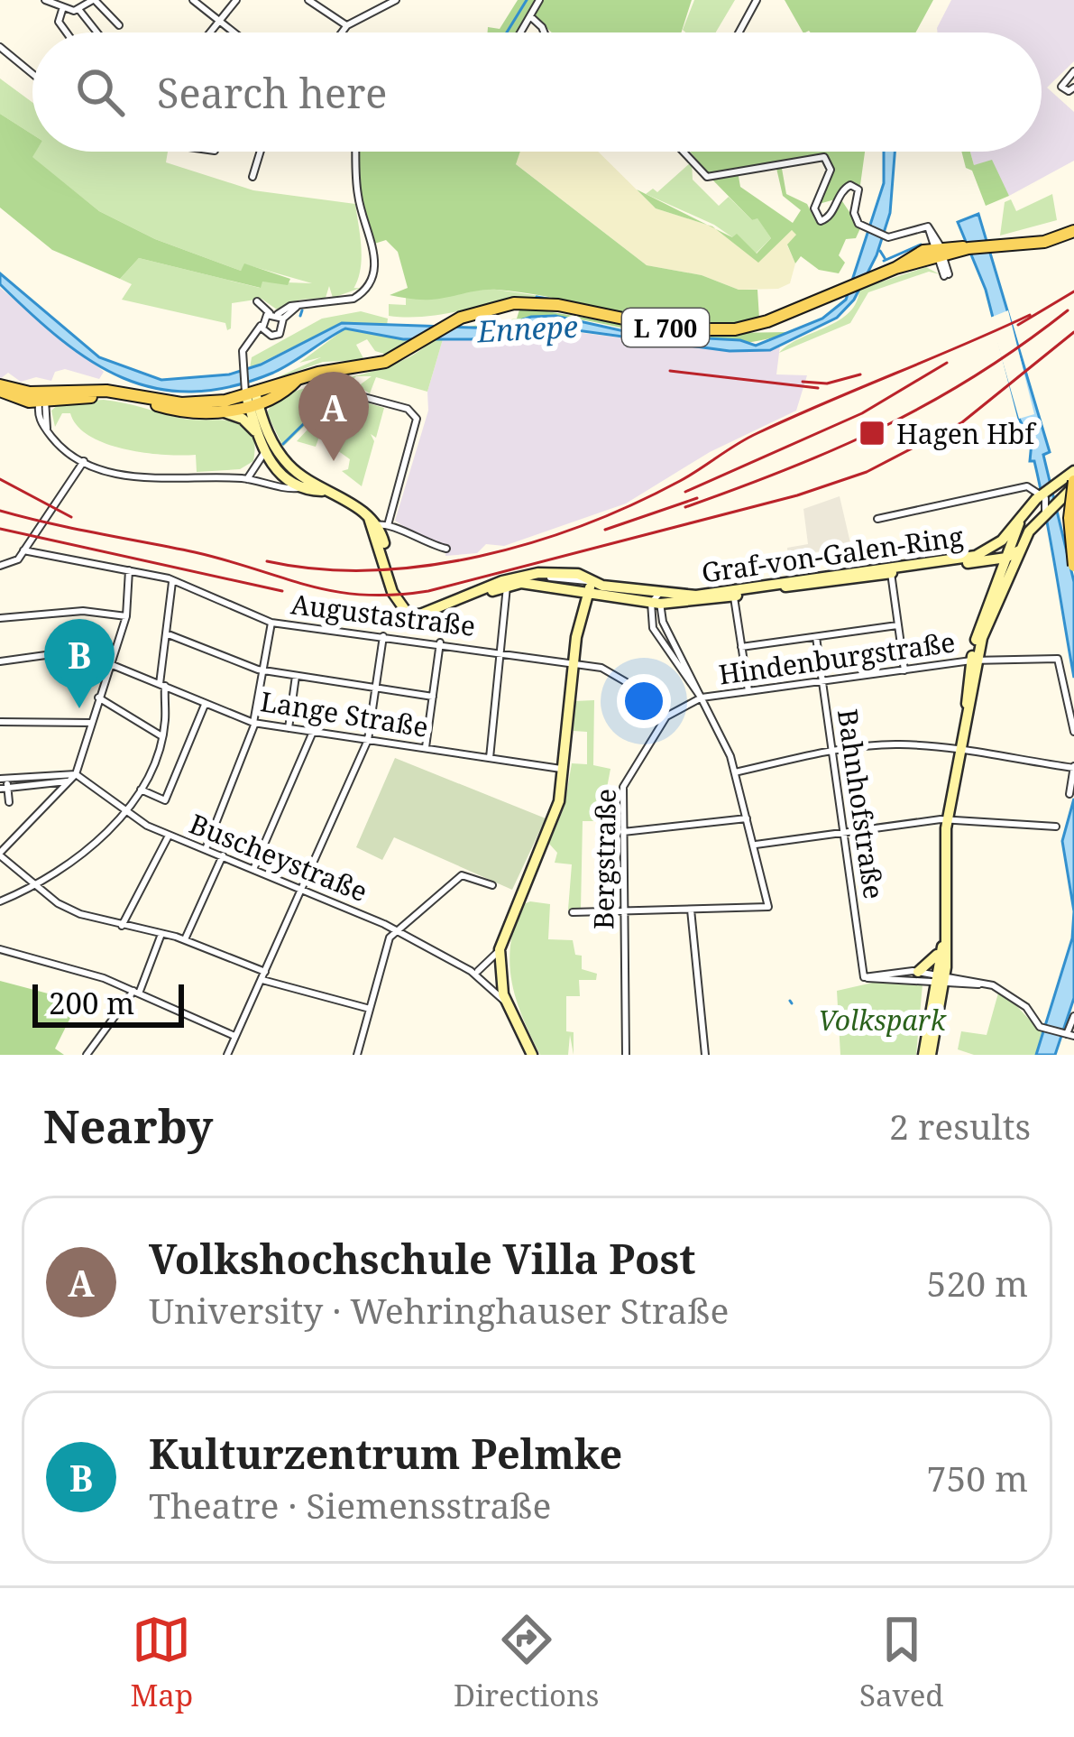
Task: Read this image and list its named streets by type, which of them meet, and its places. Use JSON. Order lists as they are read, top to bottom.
{
  "streets": {
    "main road": ["L 700"],
    "street": [
      "Graf-von-Galen-Ring",
      "Augustastraße",
      "Hindenburgstraße",
      "Lange Straße",
      "Bahnhofstraße",
      "Buscheystraße",
      "Bergstraße"
    ]
  },
  "crossings": [
    ["Augustastraße", "Bergstraße"],
    ["Hindenburgstraße", "Bahnhofstraße"],
    ["Hindenburgstraße", "Bergstraße"]
  ],
  "water": ["Ennepe"],
  "parks": ["Volkspark"],
  "places": {
    "transit": ["Hagen Hbf"]
  },
  "scale_bar": "200 m",
  "page": {
    "search": "Search here",
    "pins": ["A", "B"],
    "scale": "200 m",
    "heading": ["Nearby", "2 results"],
    "list": [
      {
        "mark": "A",
        "name": "Volkshochschule Villa Post",
        "note": "University · Wehringhauser Straße",
        "value": "520 m"
      },
      {
        "mark": "B",
        "name": "Kulturzentrum Pelmke",
        "note": "Theatre · Siemensstraße",
        "value": "750 m"
      }
    ],
    "nav": ["Map", "Directions", "Saved"]
  }
}
